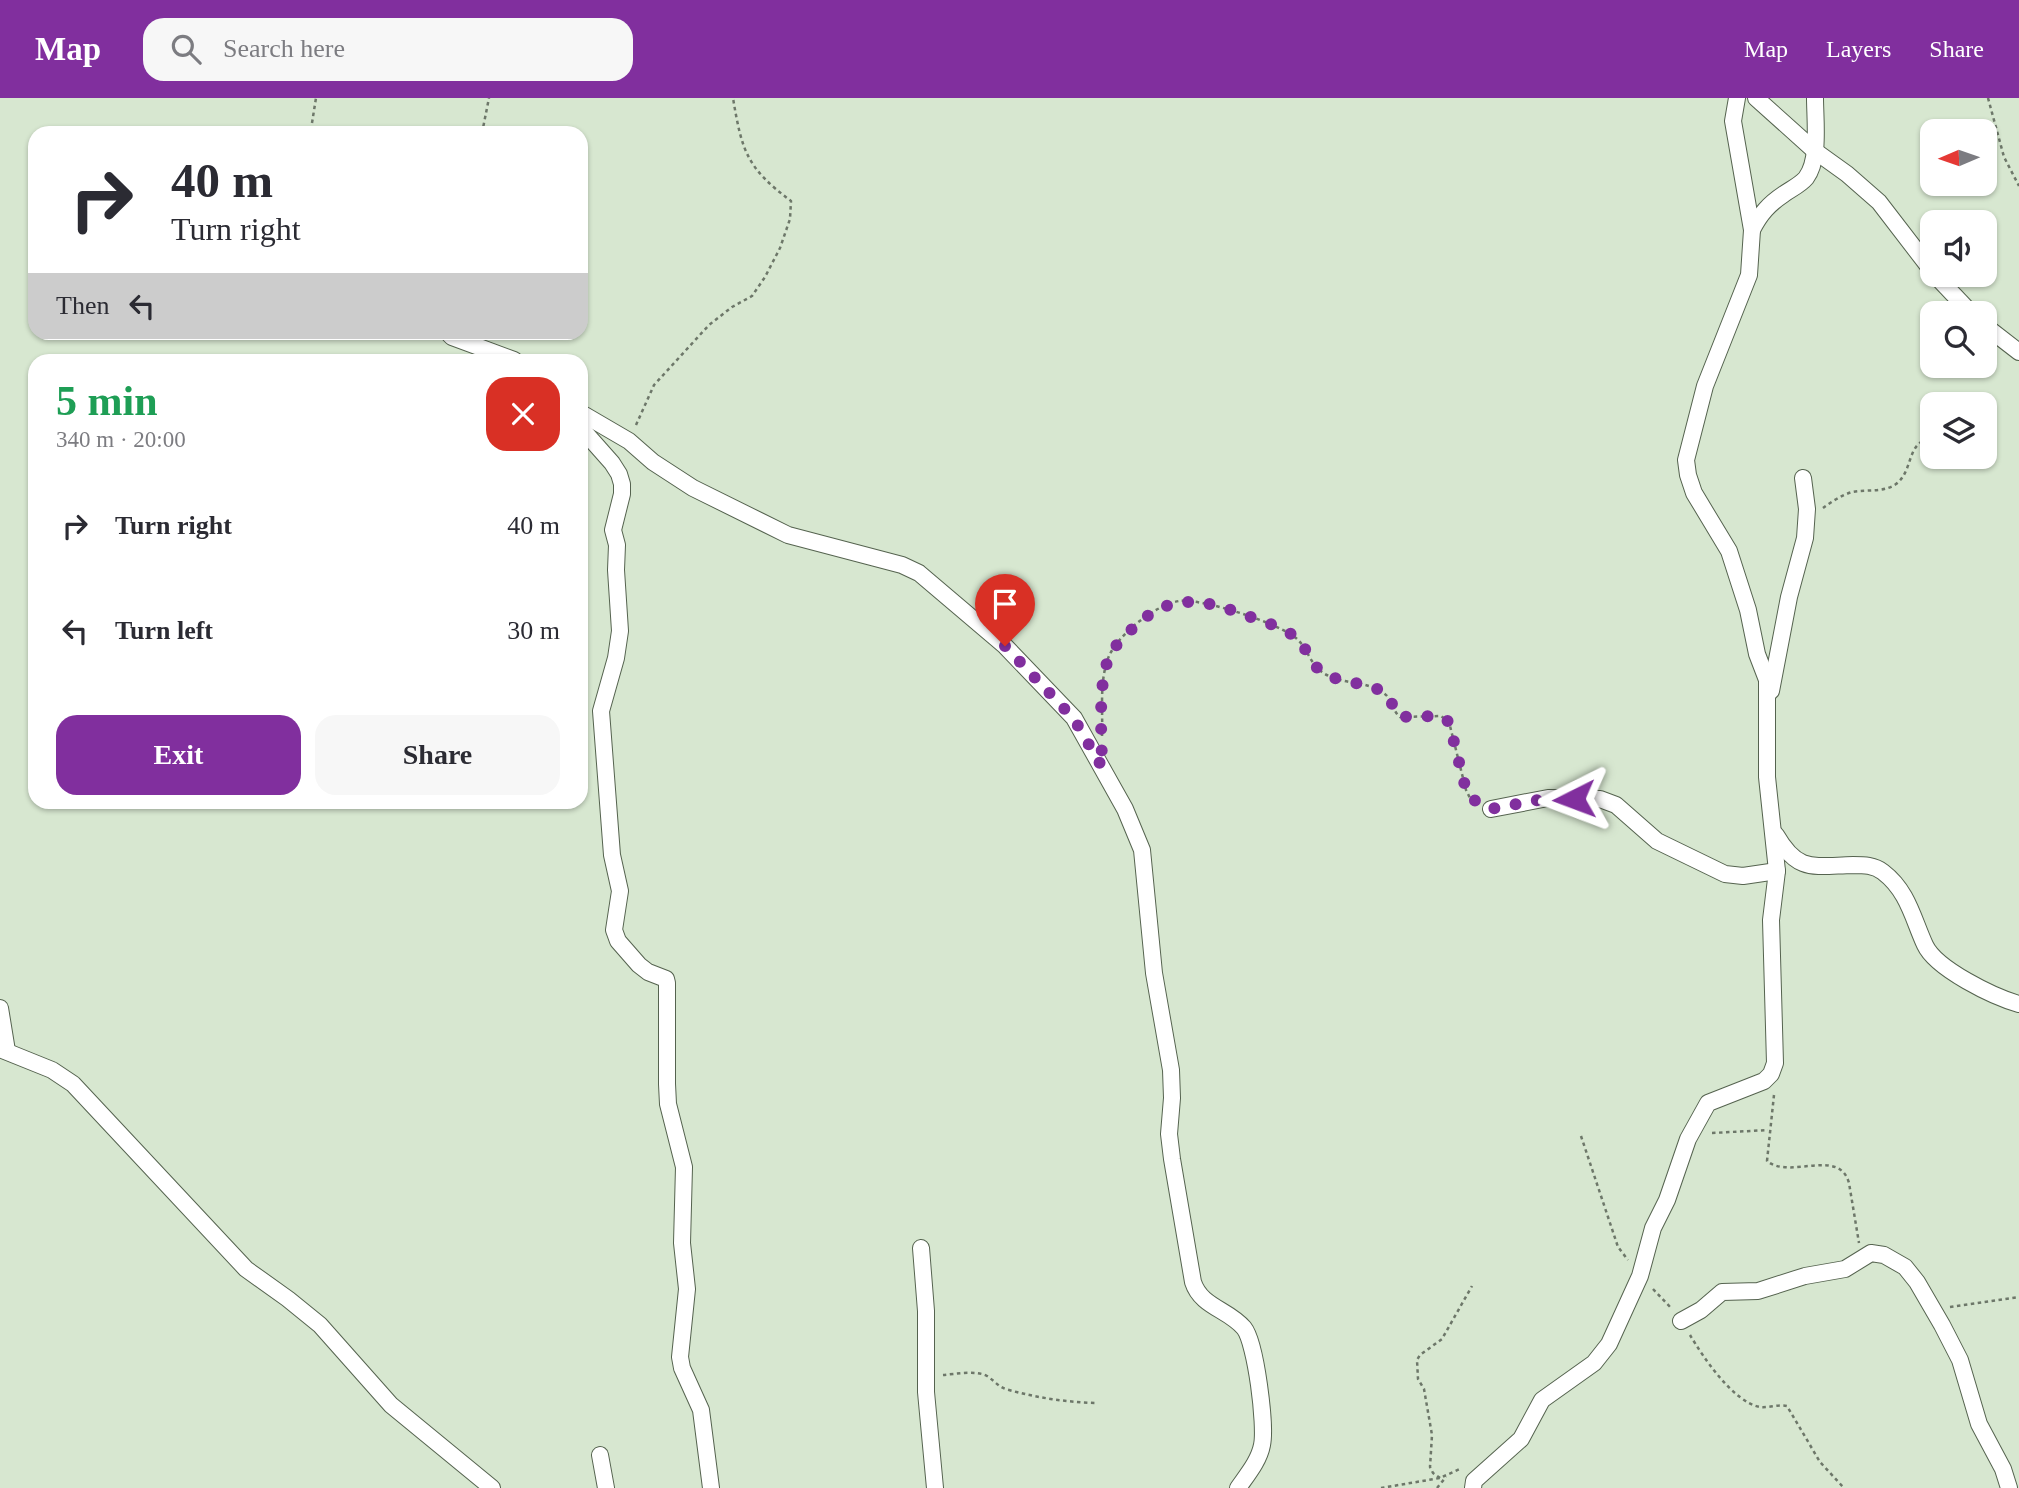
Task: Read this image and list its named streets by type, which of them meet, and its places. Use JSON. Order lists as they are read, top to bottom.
{
  "north": "left",
  "page": {
    "header": "Map",
    "search": "Search here",
    "nav": ["Map", "Layers", "Share"],
    "turn": ["40 m", "Turn right"],
    "then": "Then",
    "heading": ["5 min", "340 m · 20:00"],
    "list": [
      {
        "name": "Turn right",
        "value": "40 m"
      },
      {
        "name": "Turn left",
        "value": "30 m"
      }
    ],
    "buttons": ["Exit", "Share"]
  }
}
